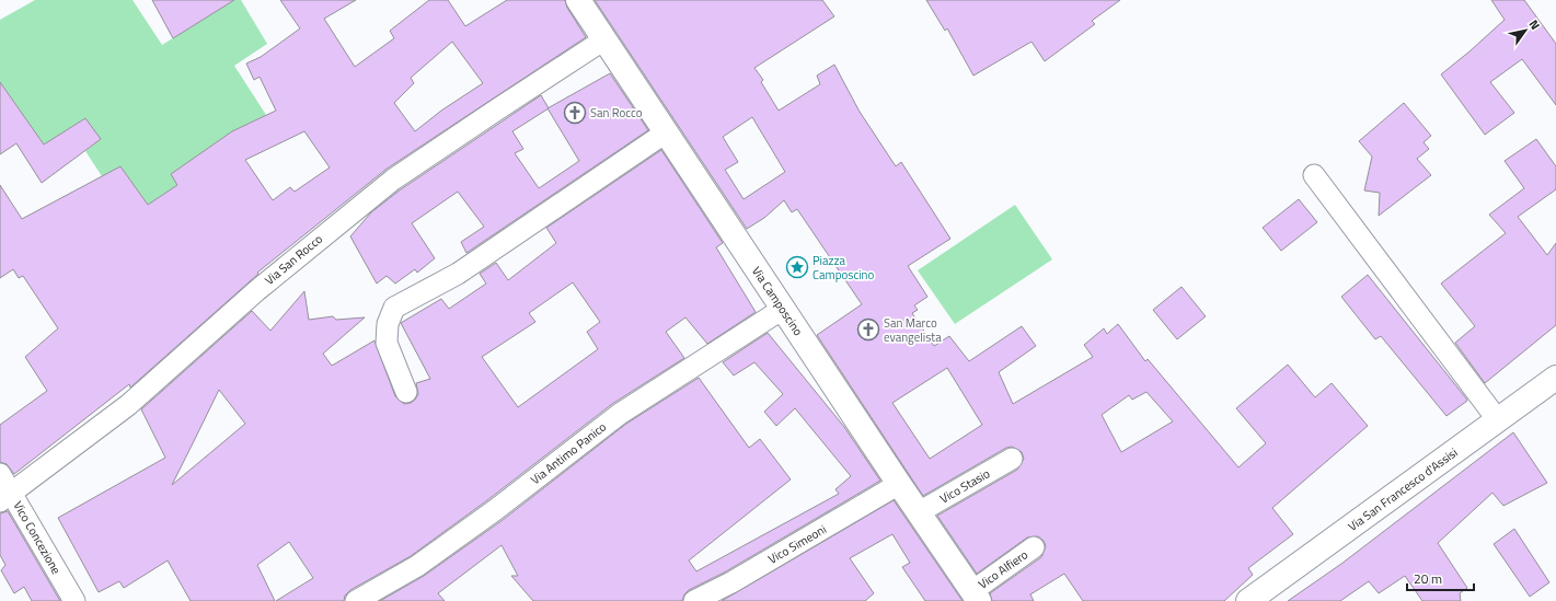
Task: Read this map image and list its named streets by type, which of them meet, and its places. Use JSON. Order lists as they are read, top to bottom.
{
  "streets": {
    "street": [
      "Via San Rocco",
      "Via Camposcino",
      "Via Antimo Panico",
      "Vico Stasio",
      "Via San Francesco d'Assisi",
      "Vico Concezione",
      "Vico Simeoni",
      "Vico Alfiero"
    ]
  },
  "crossings": [
    ["Via San Rocco", "Via Camposcino"],
    ["Via San Rocco", "Vico Concezione"],
    ["Via Camposcino", "Via Antimo Panico"],
    ["Via Camposcino", "Vico Stasio"],
    ["Via Camposcino", "Vico Simeoni"],
    ["Via Camposcino", "Vico Alfiero"]
  ],
  "places": {
    "church": ["San Rocco", "San Marco evangelista"],
    "place": ["Piazza Camposcino"]
  },
  "scale_bar": "20 m",
  "north": "top right"
}
